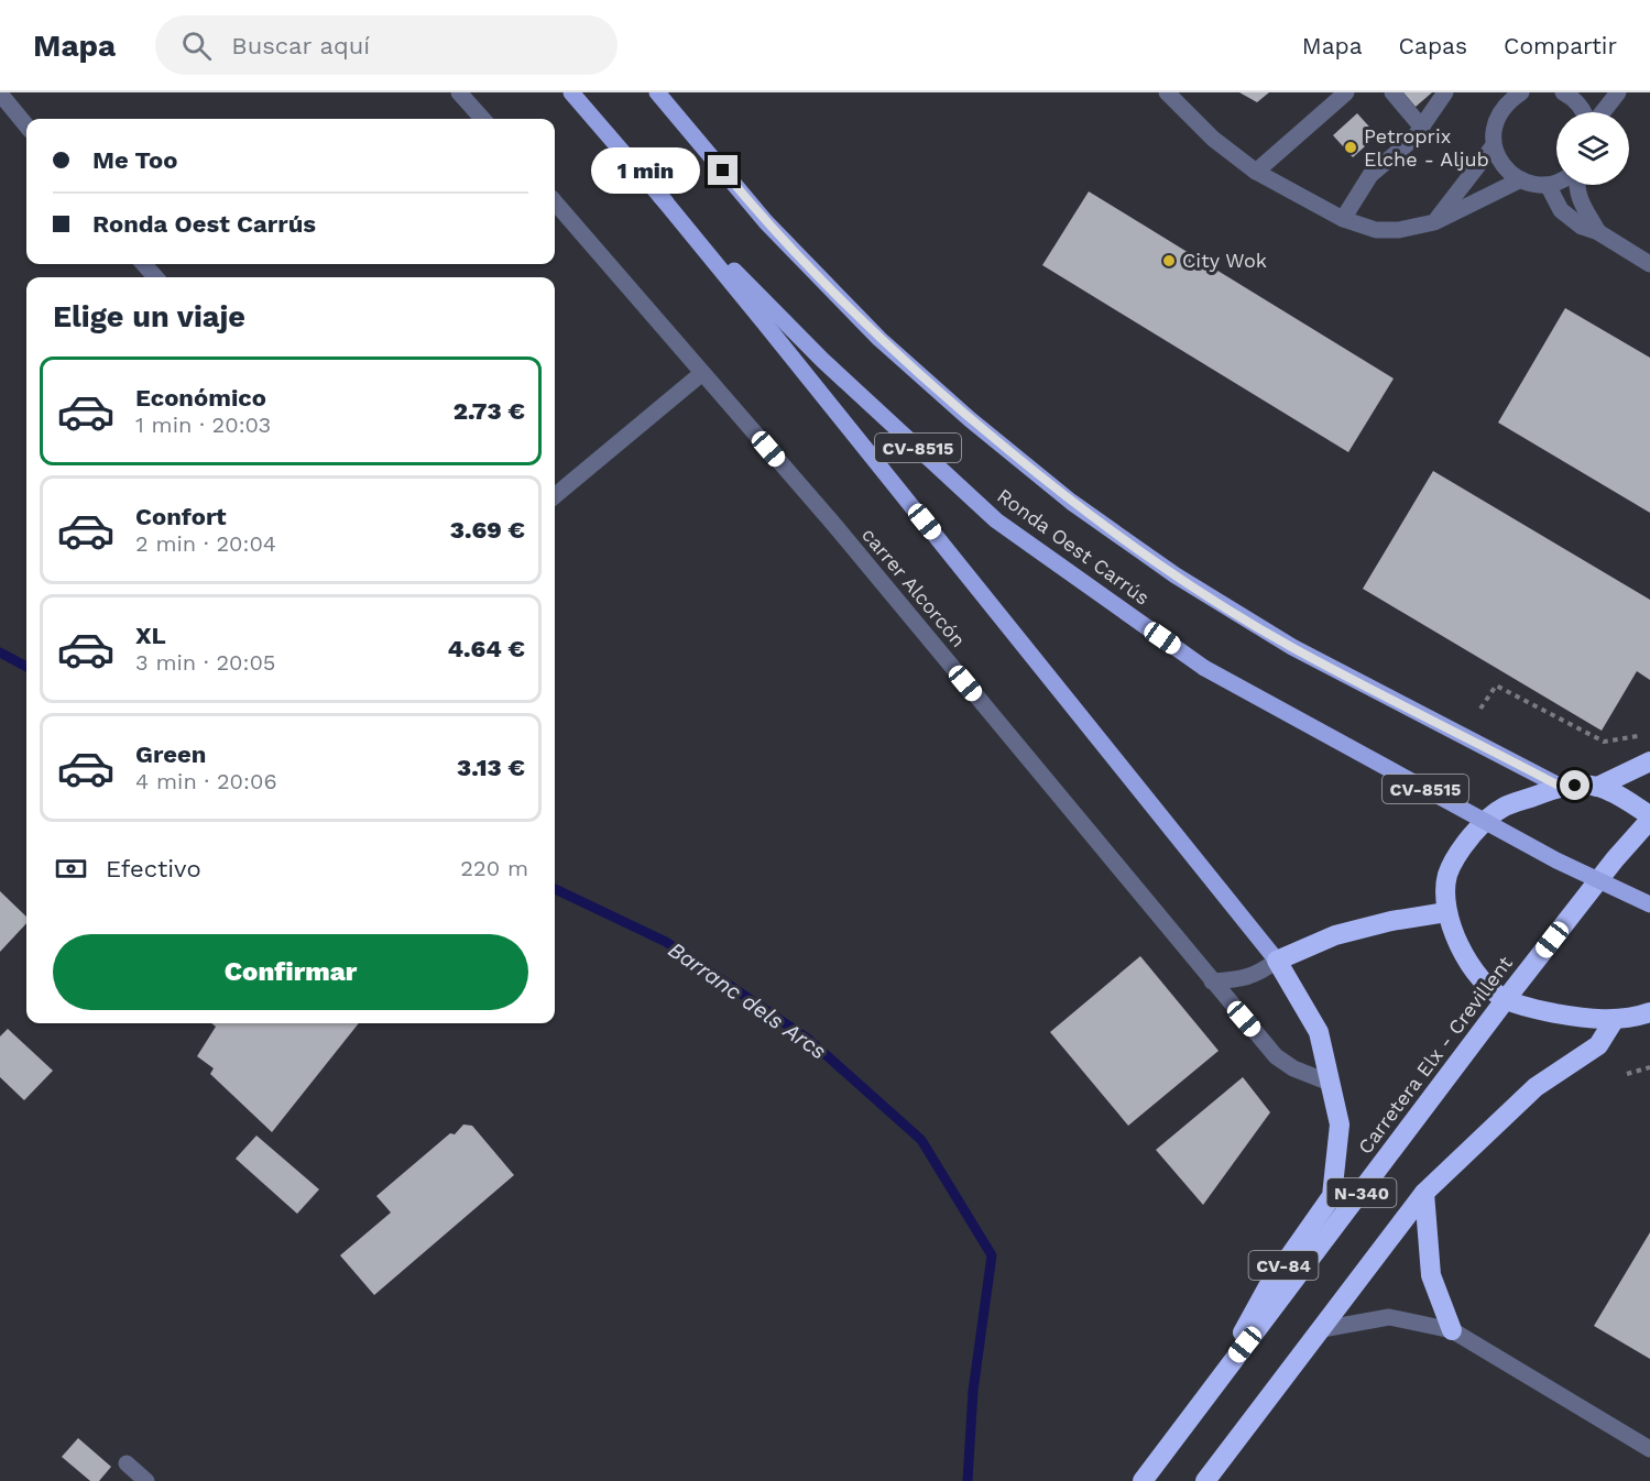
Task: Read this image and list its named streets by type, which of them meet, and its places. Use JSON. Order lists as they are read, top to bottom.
{
  "streets": {
    "highway": ["Carretera Elx - Crevillent", "N-340", "CV-84"],
    "main road": ["CV-8515", "Ronda Oest Carrús"],
    "street": ["carrer Alcorcón"]
  },
  "crossings": [
    ["carrer Alcorcón", "CV-84"],
    ["Carretera Elx - Crevillent", "CV-84"]
  ],
  "water": ["Barranc dels Arcs"],
  "places": ["Petroprix Elche - Aljub", "City Wok"],
  "page": {
    "header": "Mapa",
    "search": "Buscar aquí",
    "nav": ["Mapa", "Capas", "Compartir"],
    "banner": ["Me Too", "Ronda Oest Carrús"],
    "bubble": "1 min",
    "heading": "Elige un viaje",
    "list": [
      {
        "name": "Económico",
        "note": "1 min · 20:03",
        "value": "2.73 €"
      },
      {
        "name": "Confort",
        "note": "2 min · 20:04",
        "value": "3.69 €"
      },
      {
        "name": "XL",
        "note": "3 min · 20:05",
        "value": "4.64 €"
      },
      {
        "name": "Green",
        "note": "4 min · 20:06",
        "value": "3.13 €"
      }
    ],
    "pay": ["Efectivo", "220 m"],
    "buttons": "Confirmar"
  }
}
